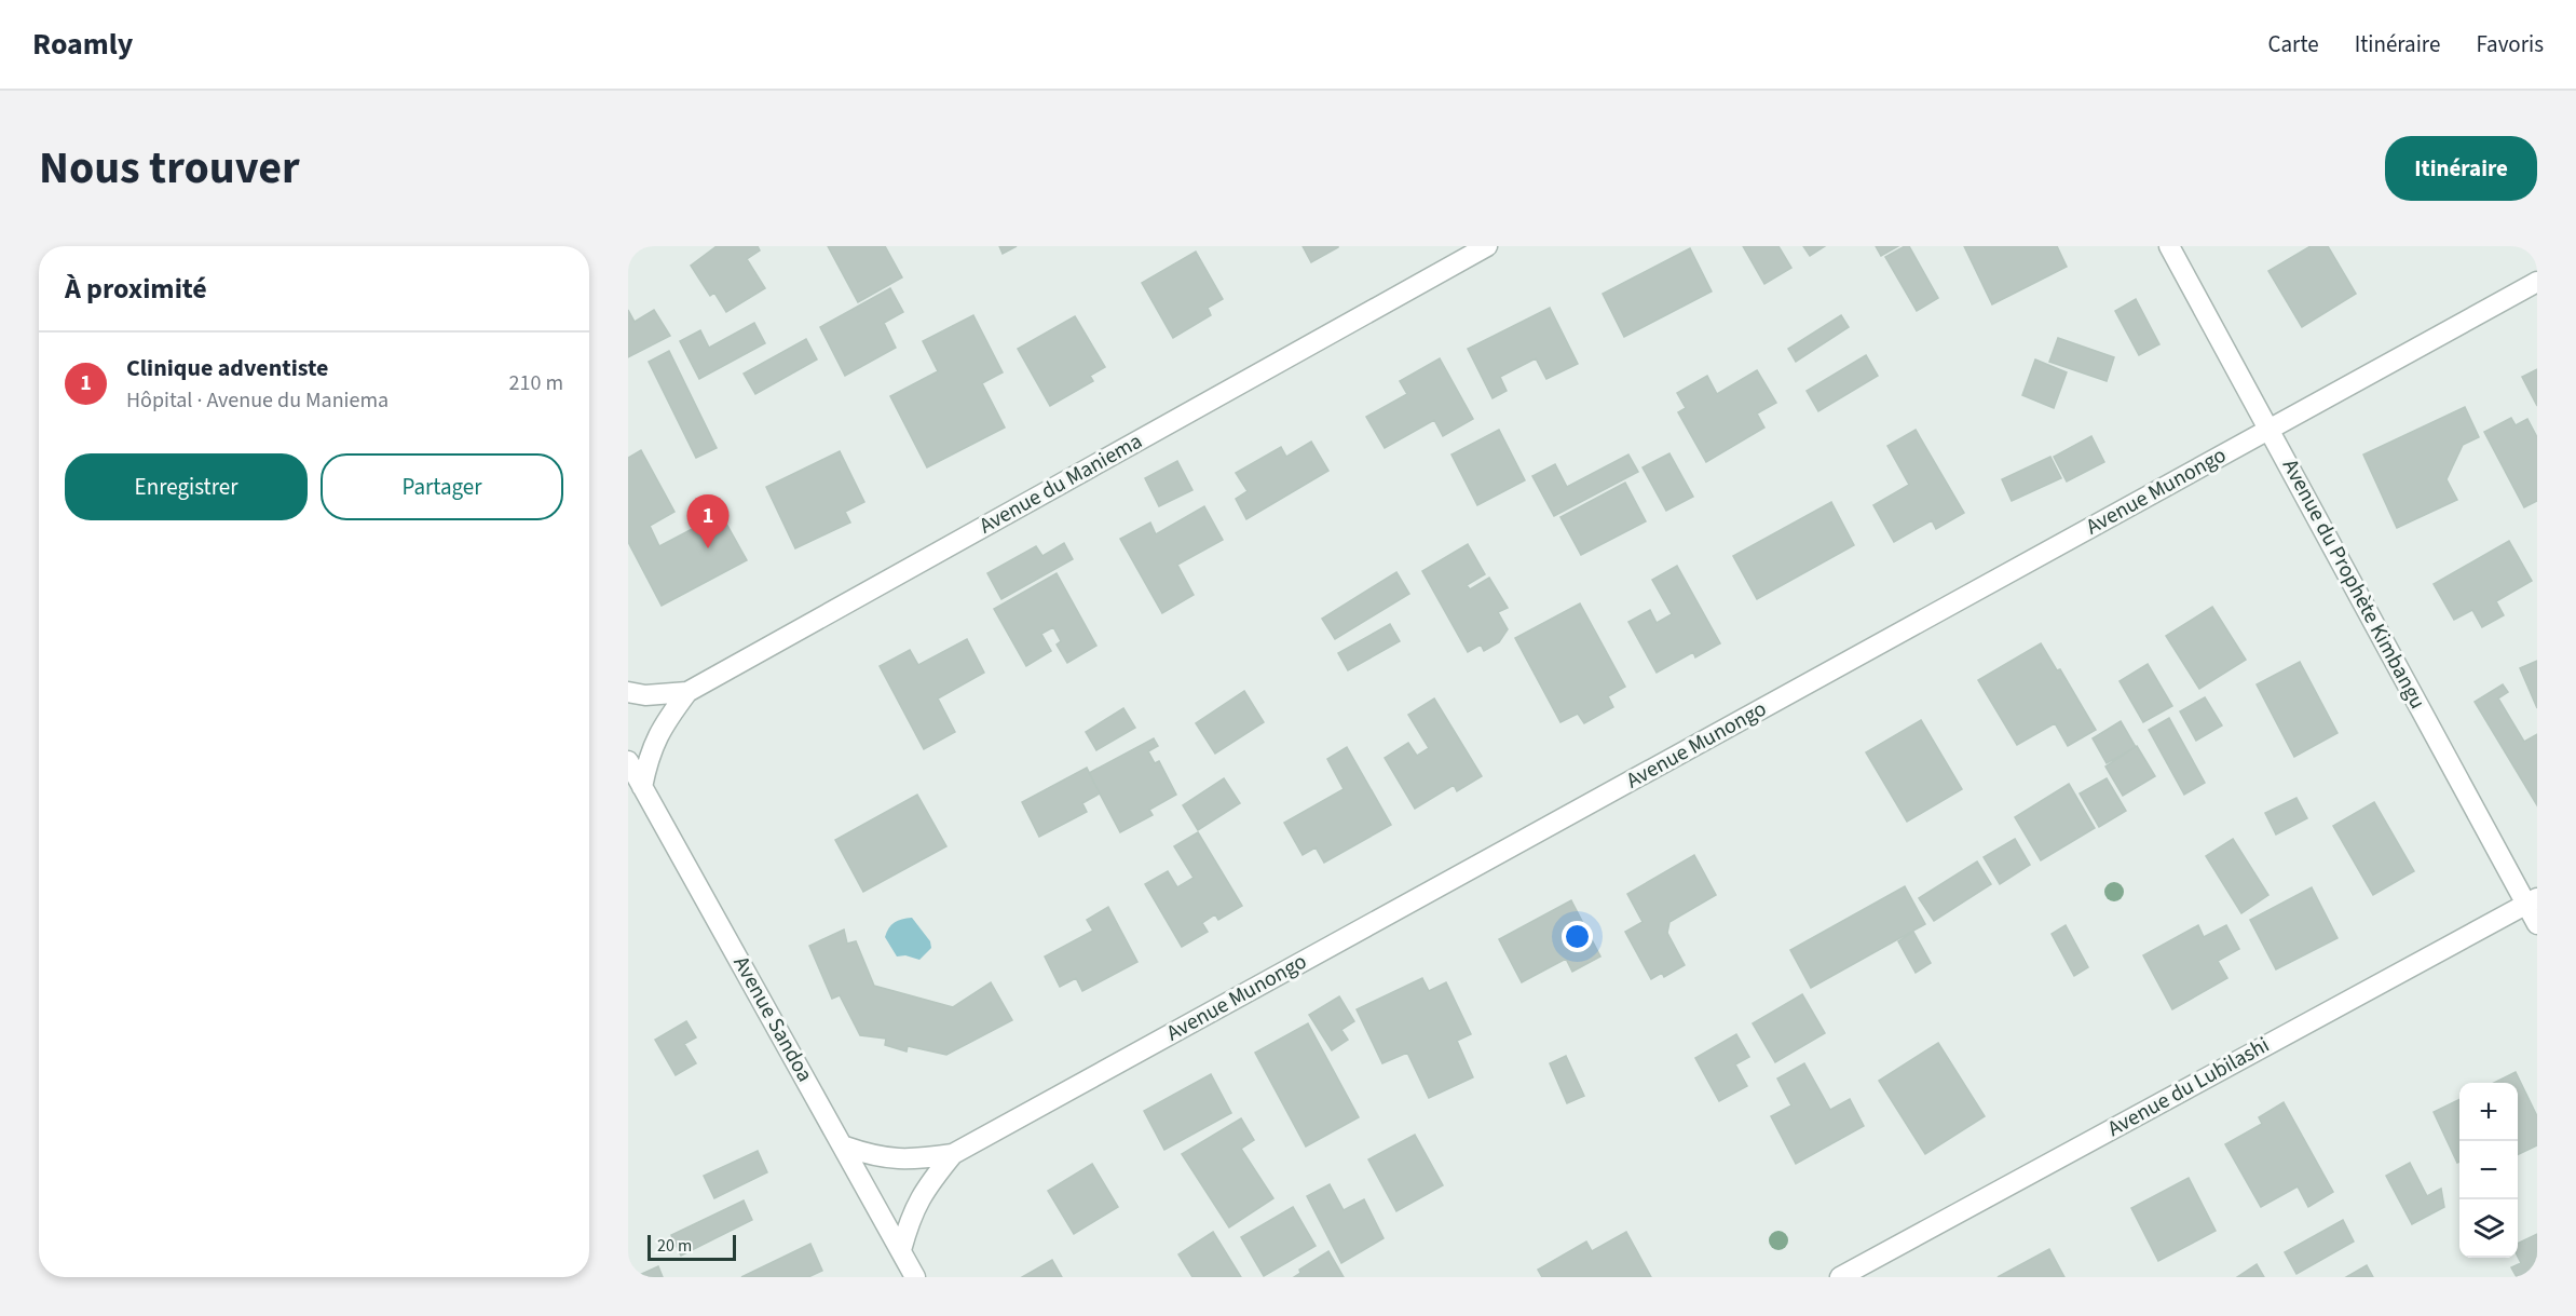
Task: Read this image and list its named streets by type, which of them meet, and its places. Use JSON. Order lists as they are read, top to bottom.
{
  "streets": {
    "street": [
      "Avenue du Maniema",
      "Avenue Munongo",
      "Avenue du Prophète Kimbangu",
      "Avenue Sandoa",
      "Avenue du Lubilashi"
    ]
  },
  "crossings": [
    ["Avenue Munongo", "Avenue du Prophète Kimbangu"],
    ["Avenue Munongo", "Avenue Sandoa"],
    ["Avenue du Prophète Kimbangu", "Avenue du Lubilashi"]
  ],
  "scale_bar": "20 m",
  "page": {
    "header": "Roamly",
    "nav": ["Carte", "Itinéraire", "Favoris"],
    "title": "Nous trouver",
    "buttons": [
      "Itinéraire",
      ["Enregistrer", "Partager"]
    ],
    "heading": "À proximité",
    "list": [
      {
        "mark": "1",
        "name": "Clinique adventiste",
        "note": "Hôpital · Avenue du Maniema",
        "value": "210 m"
      }
    ],
    "pins": "1",
    "map_buttons": ["+", "−"],
    "scale": "20 m"
  }
}
